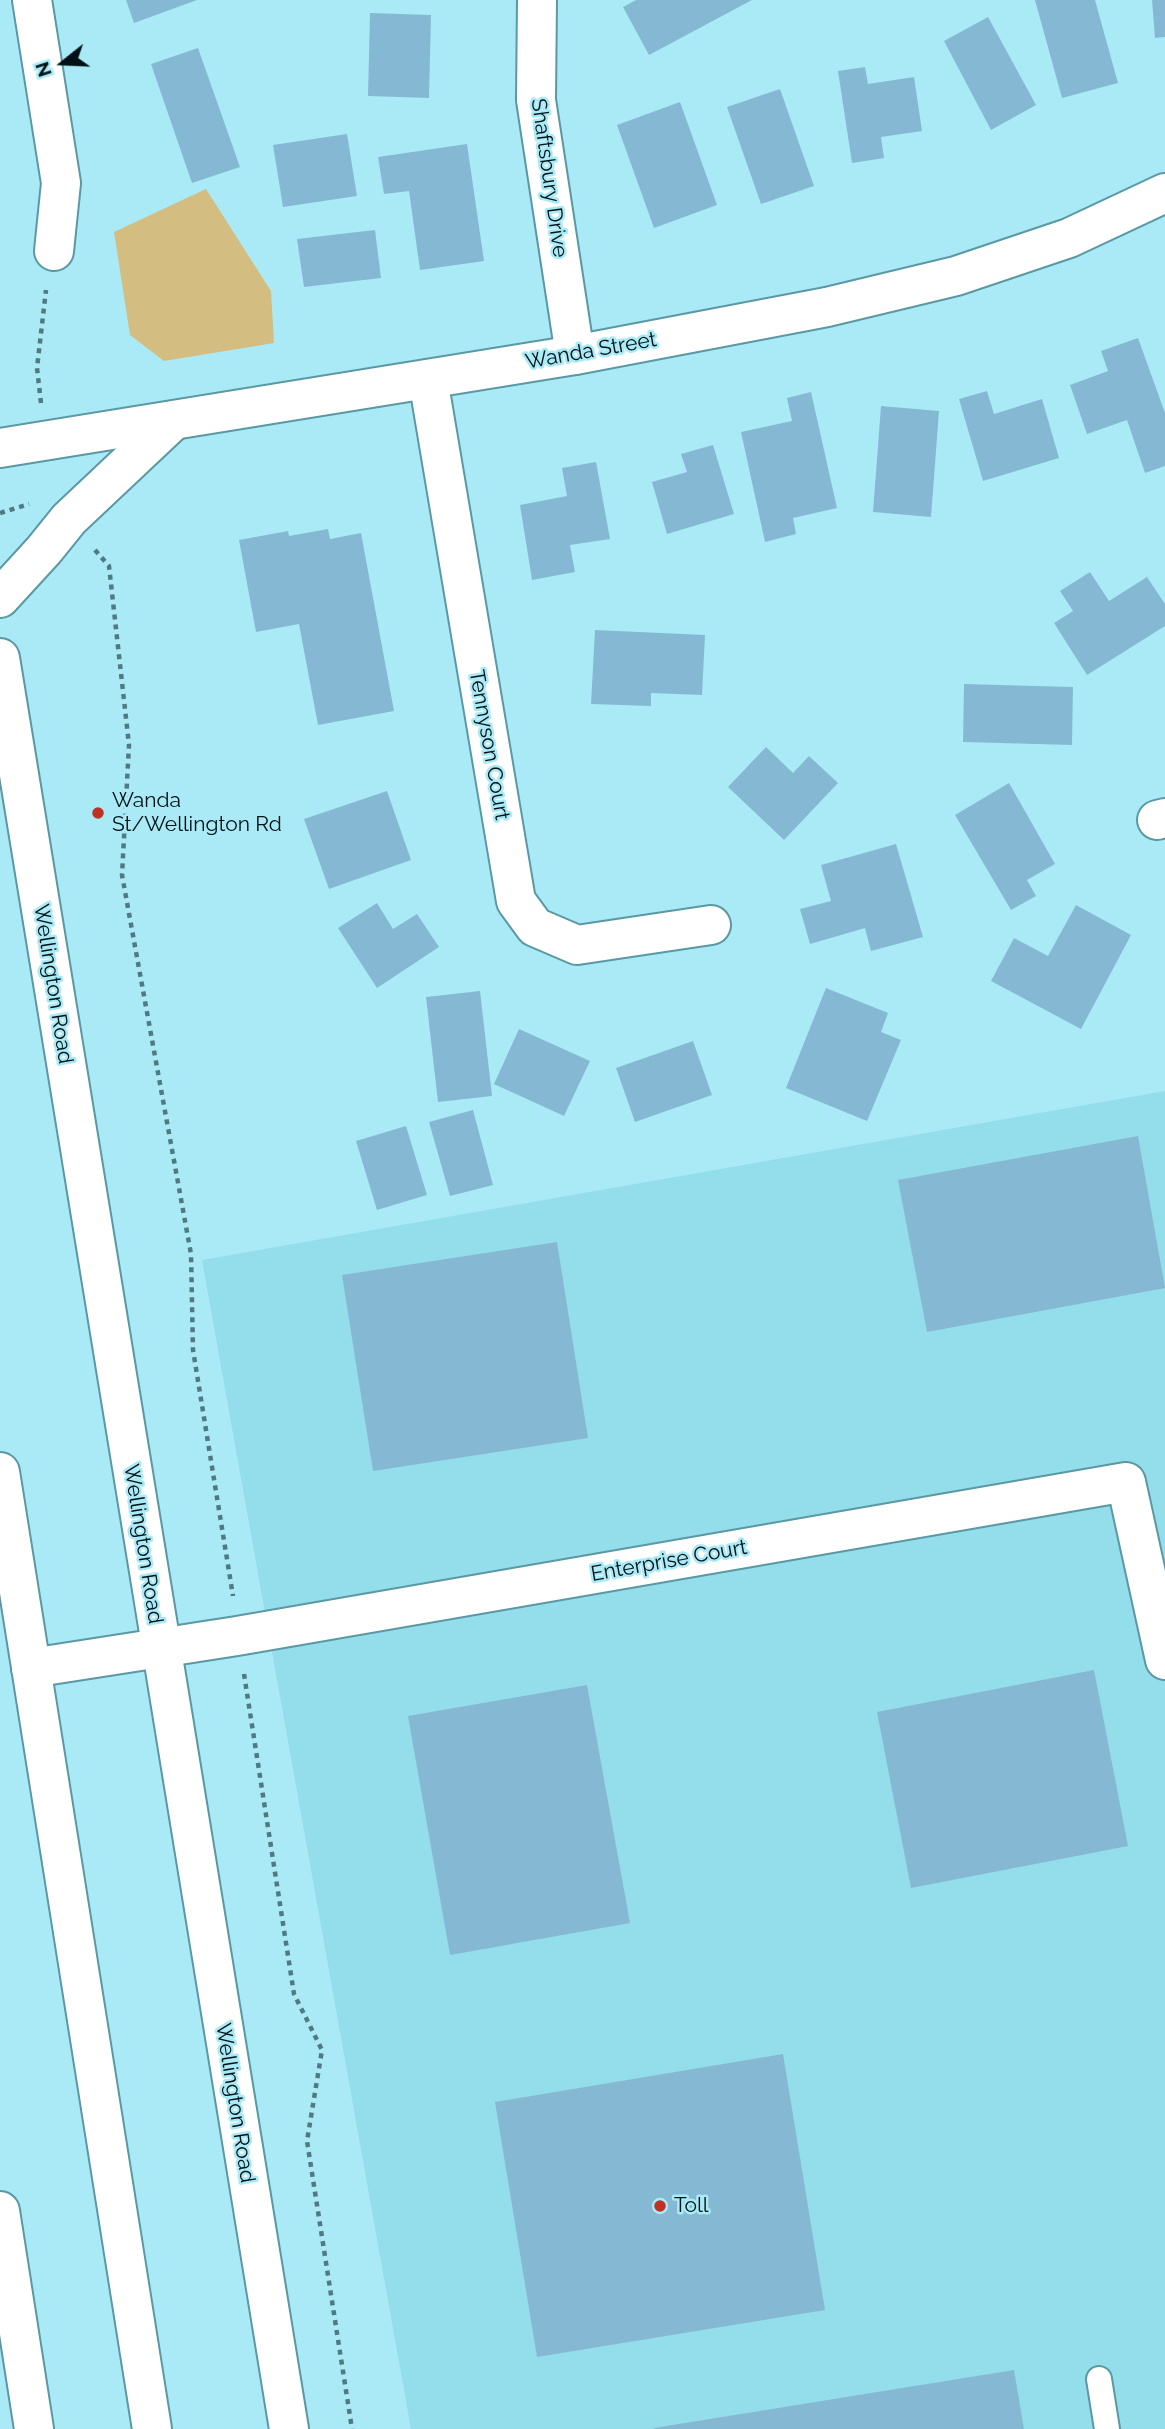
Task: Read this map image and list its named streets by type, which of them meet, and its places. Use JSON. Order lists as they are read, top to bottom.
{
  "streets": {
    "main road": [
      "Shaftsbury Drive",
      "Wanda Street",
      "Tennyson Court",
      "Wellington Road",
      "Enterprise Court"
    ]
  },
  "crossings": [
    ["Shaftsbury Drive", "Wanda Street"],
    ["Wanda Street", "Tennyson Court"],
    ["Wellington Road", "Enterprise Court"]
  ],
  "places": ["Wanda St/Wellington Rd", "Toll"],
  "north": "left"
}
